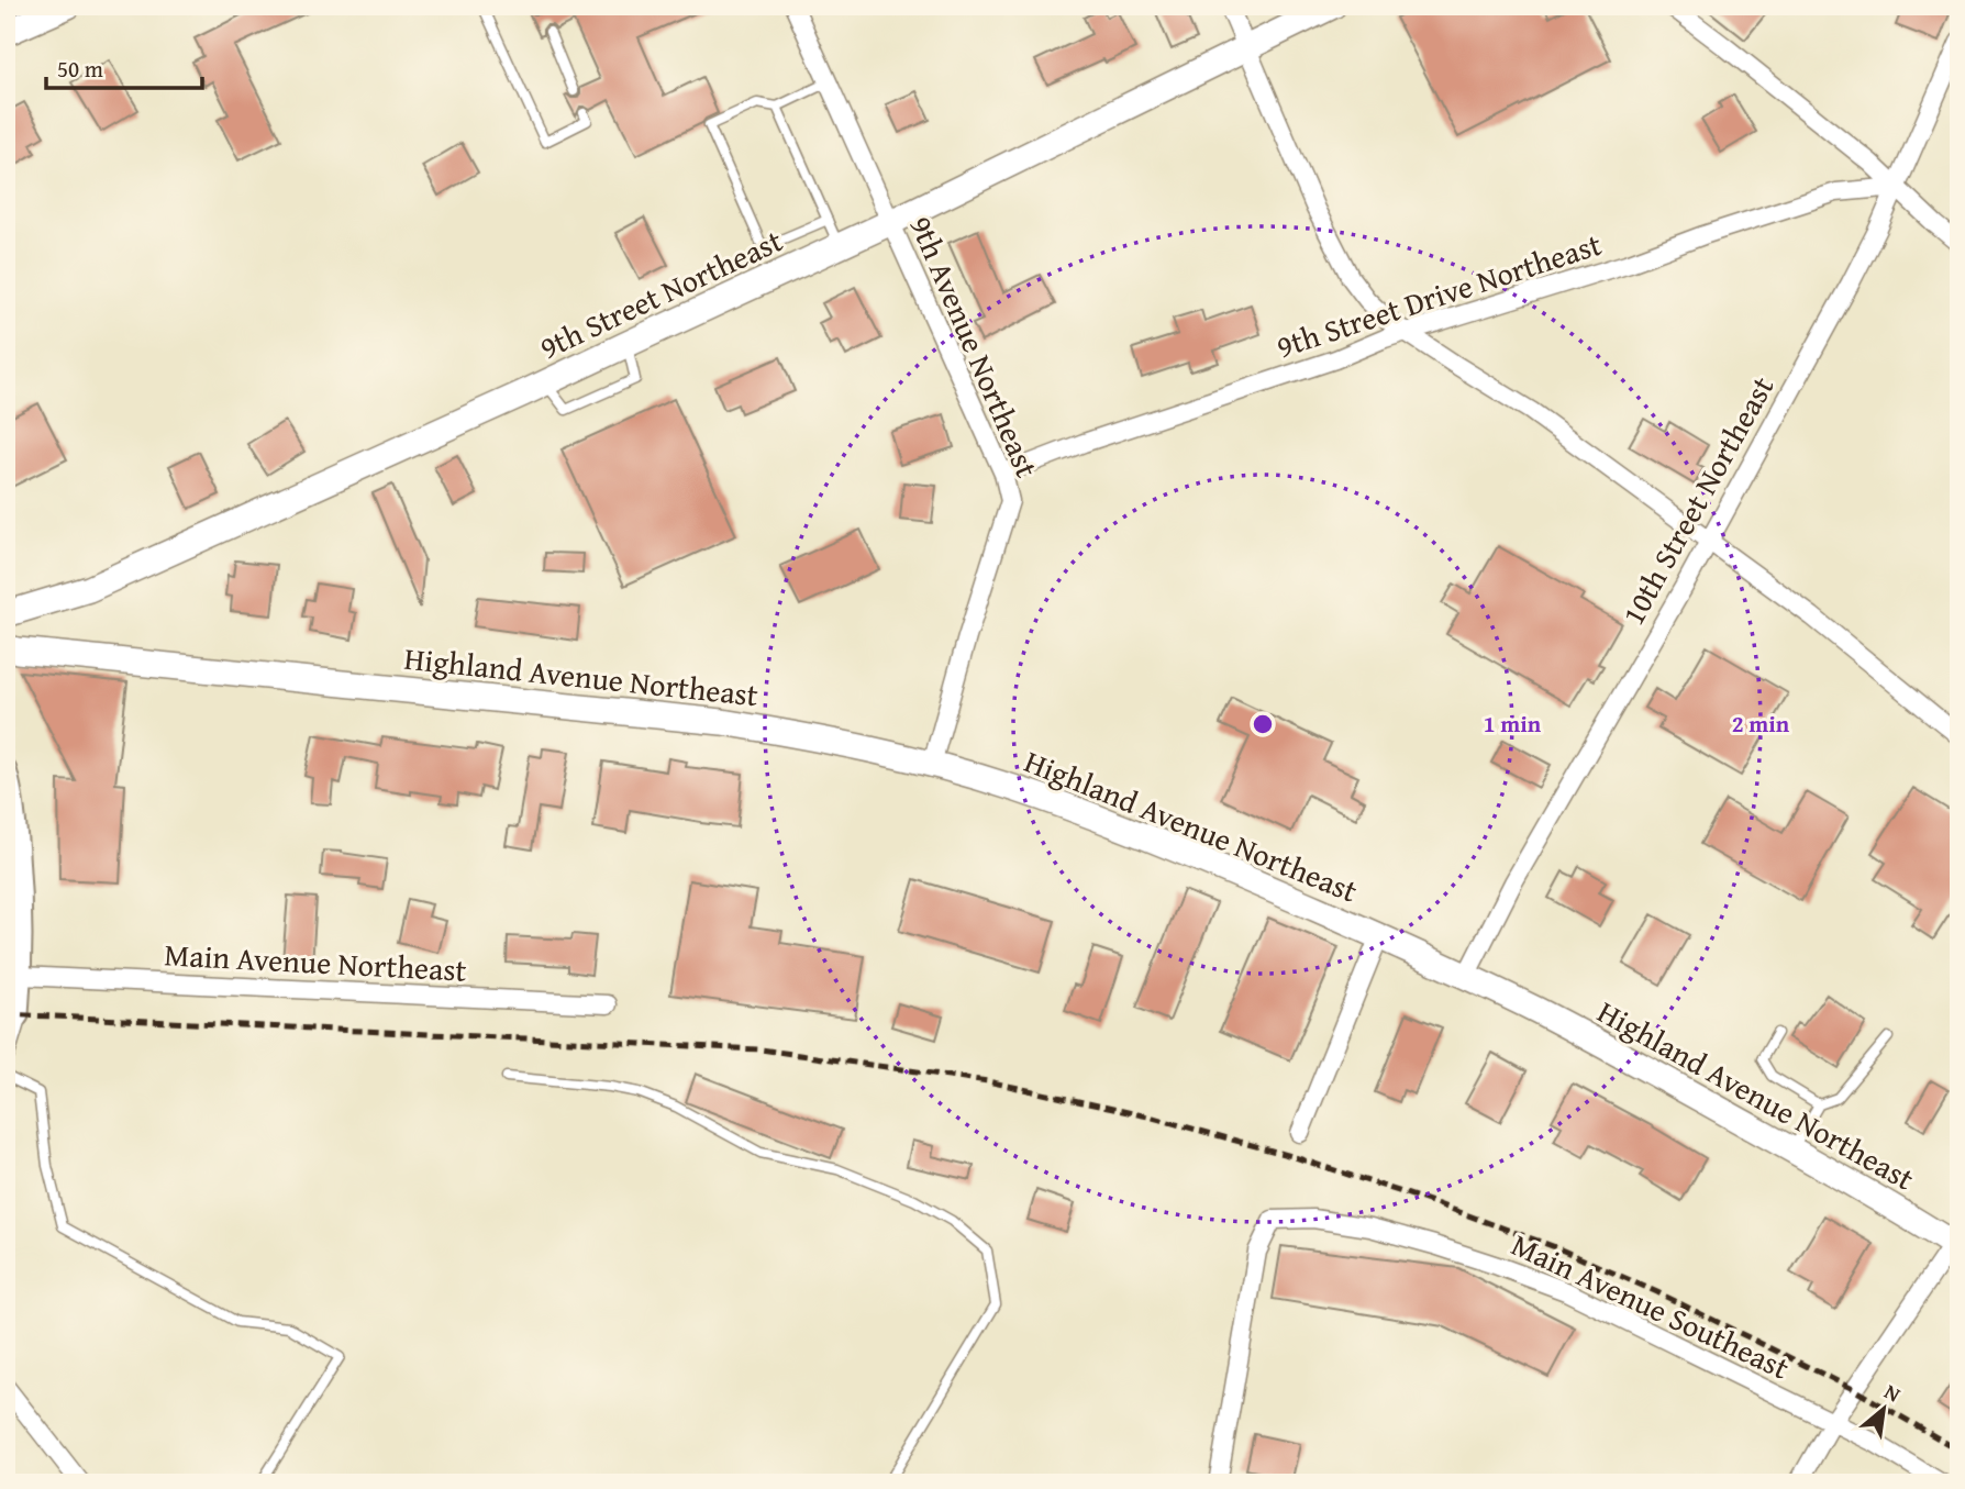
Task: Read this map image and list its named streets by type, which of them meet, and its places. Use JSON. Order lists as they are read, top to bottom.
{
  "streets": {
    "main road": ["9th Street Northeast", "Highland Avenue Northeast"],
    "street": [
      "9th Street Drive Northeast",
      "9th Avenue Northeast",
      "10th Street Northeast",
      "Main Avenue Northeast",
      "Main Avenue Southeast"
    ]
  },
  "crossings": [
    ["9th Street Northeast", "9th Avenue Northeast"],
    ["9th Street Drive Northeast", "9th Avenue Northeast"],
    ["9th Street Drive Northeast", "10th Street Northeast"],
    ["9th Avenue Northeast", "Highland Avenue Northeast"],
    ["10th Street Northeast", "Highland Avenue Northeast"]
  ],
  "scale_bar": "50 m",
  "north": "top right",
  "rings": ["1 min", "2 min"]
}
